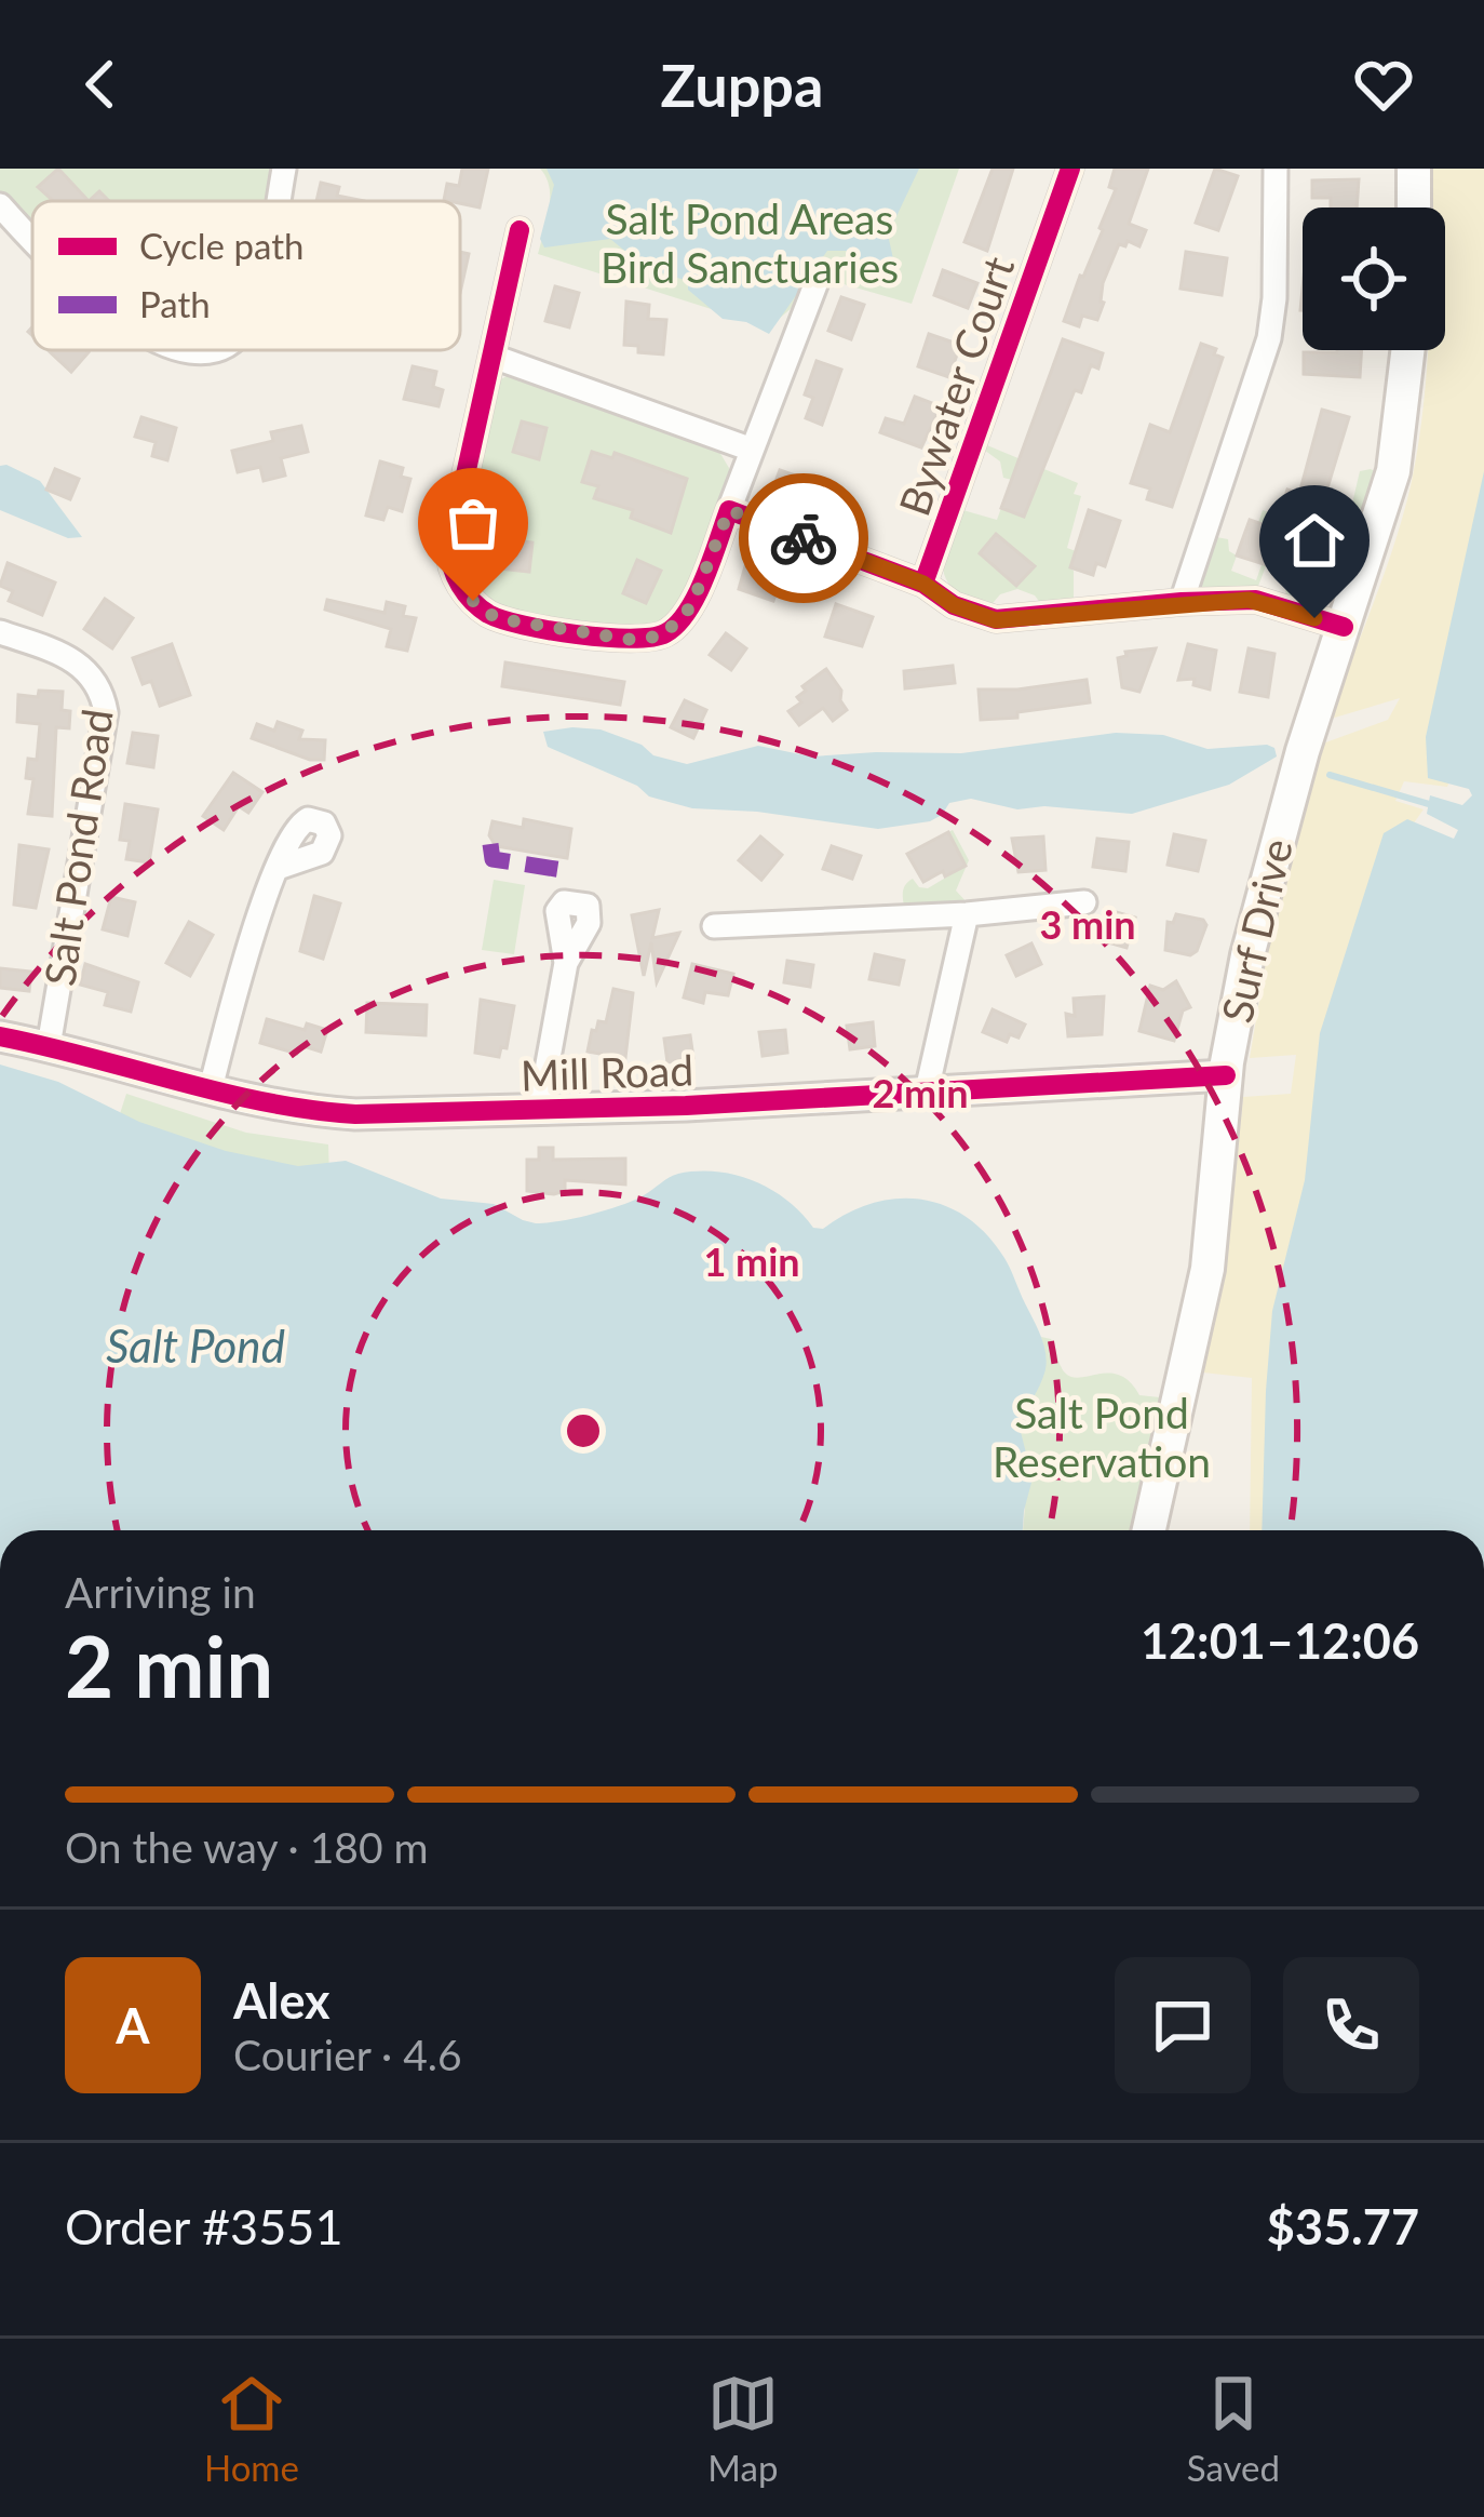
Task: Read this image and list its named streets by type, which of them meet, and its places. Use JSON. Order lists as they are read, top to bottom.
{
  "streets": {
    "main road": ["Surf Drive"],
    "street": ["Bywater Court", "Salt Pond Road", "Mill Road"]
  },
  "crossings": [
    ["Bywater Court", "Surf Drive"],
    ["Salt Pond Road", "Mill Road"],
    ["Surf Drive", "Mill Road"]
  ],
  "water": ["Salt Pond"],
  "parks": ["Salt Pond Areas Bird Sanctuaries", "Salt Pond Reservation"],
  "legend": ["Cycle path", "Path"],
  "page": {
    "header": "Zuppa",
    "heading": ["2 min", "Arriving in", "12:01–12:06"],
    "panel": [
      "Alex",
      "Courier · 4.6",
      "Order #3551",
      "$35.77"
    ],
    "bar": "On the way · 180 m",
    "round": "A",
    "tabs": ["Home", "Map", "Saved"]
  },
  "rings": ["3 min", "2 min", "1 min"]
}
